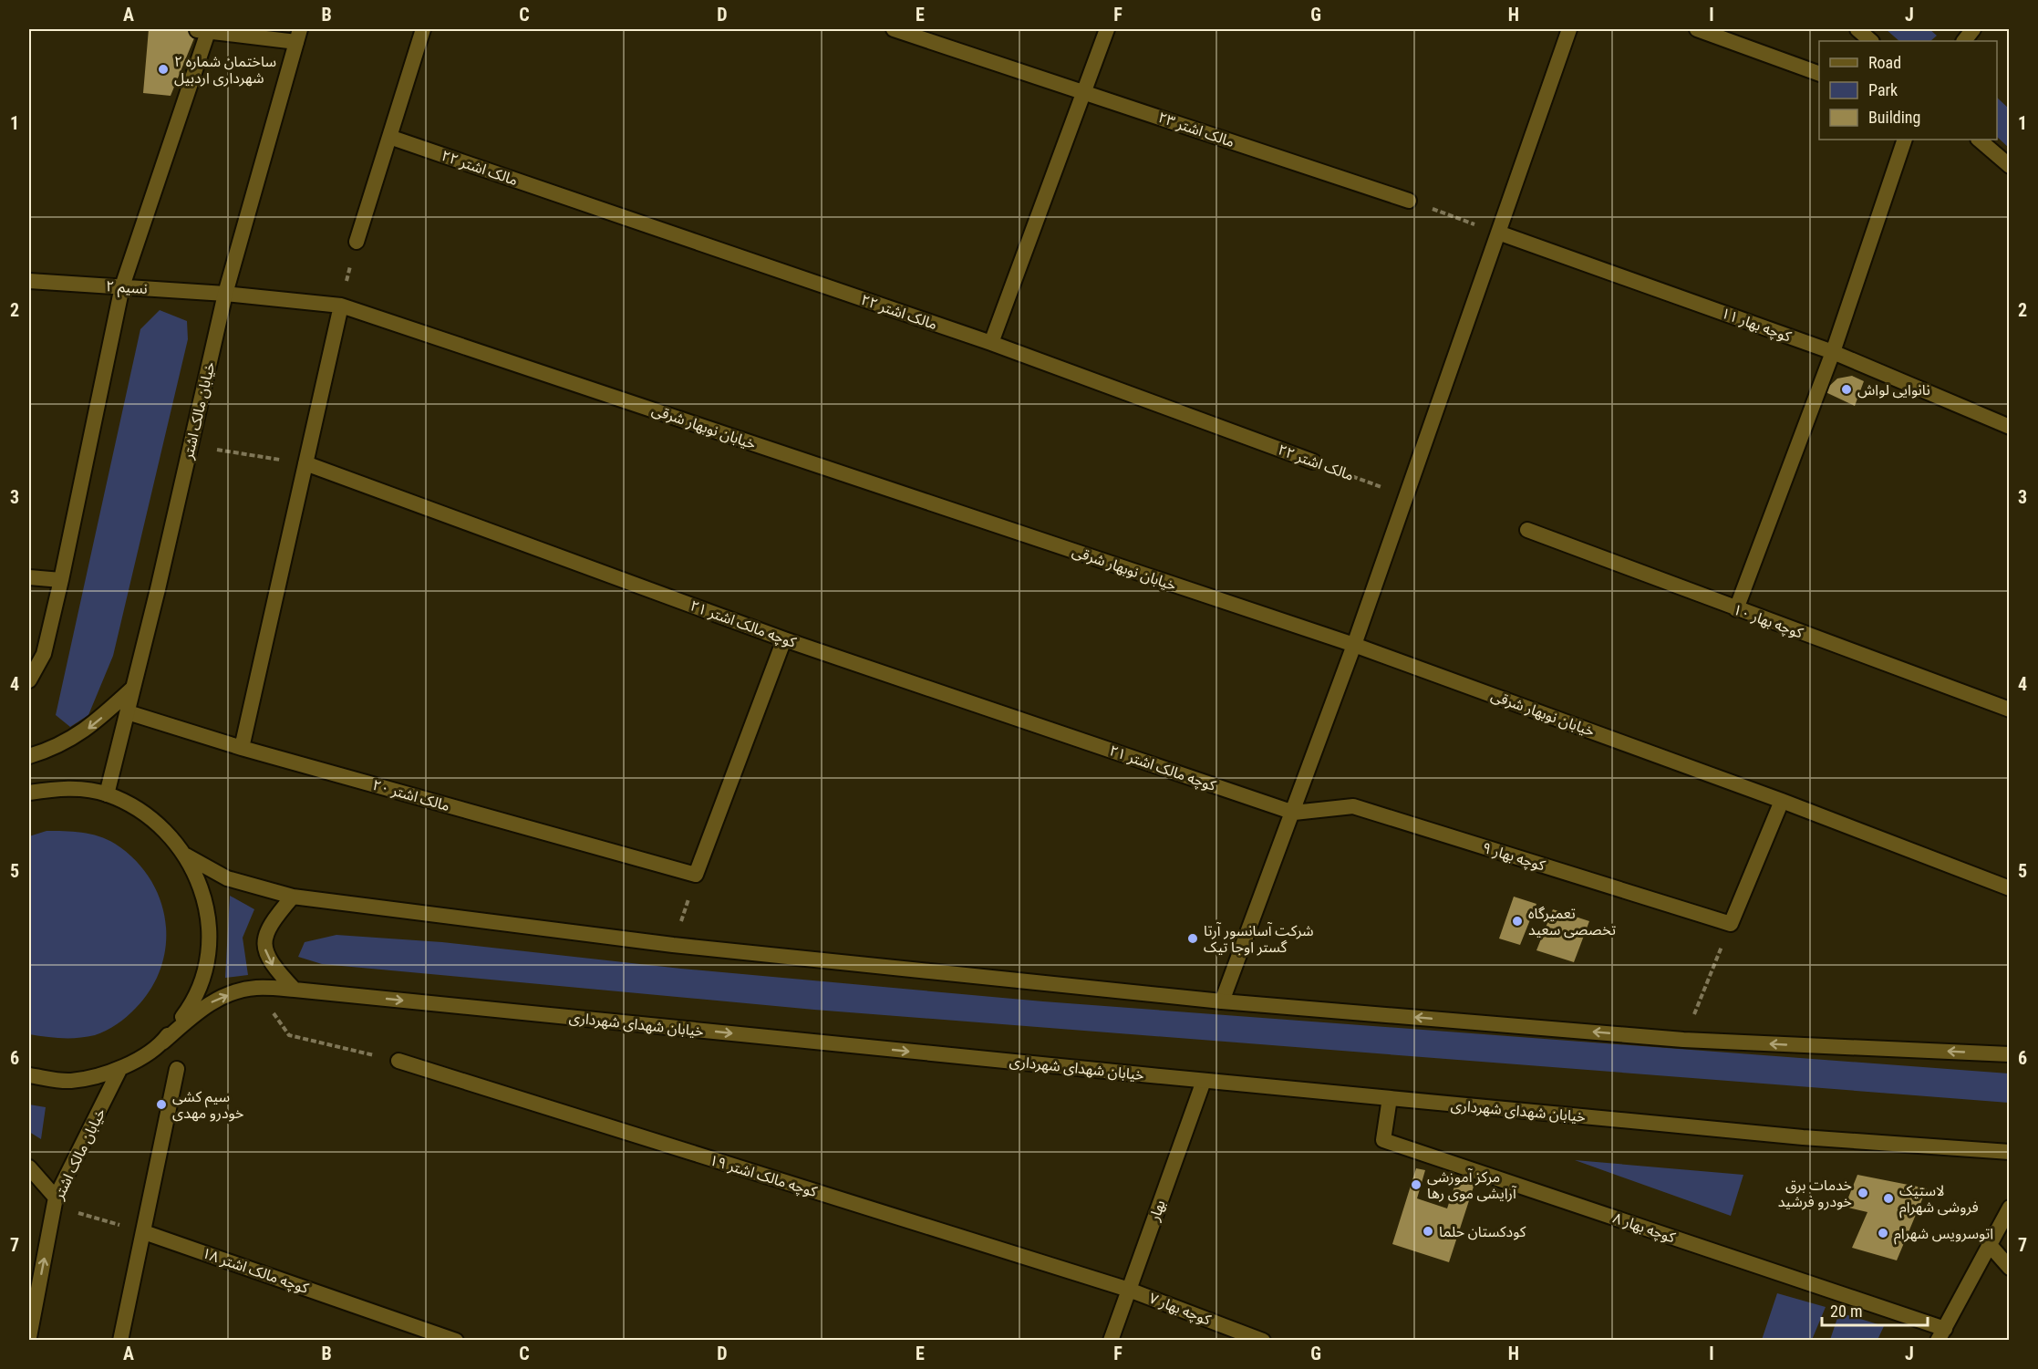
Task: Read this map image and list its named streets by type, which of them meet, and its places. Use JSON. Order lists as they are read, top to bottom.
{
  "streets": {
    "street": [
      "مالک اشتر ۲۳",
      "مالک اشتر ۲۲",
      "نسیم ۲",
      "کوچه بهار ۱۱",
      "خیابان مالک اشتر",
      "خیابان نوبهار شرقی",
      "کوچه بهار ۱۰",
      "کوچه مالک اشتر ۲۱",
      "مالک اشتر ۲۰",
      "کوچه بهار ۹",
      "خیابان شهدای شهرداری",
      "کوچه مالک اشتر ۱۹",
      "بهار",
      "کوچه بهار ۸",
      "کوچه مالک اشتر ۱۸",
      "کوچه بهار ۷"
    ]
  },
  "crossings": [
    ["نسیم ۲", "خیابان مالک اشتر"],
    ["نسیم ۲", "خیابان نوبهار شرقی"],
    ["خیابان مالک اشتر", "خیابان نوبهار شرقی"],
    ["خیابان مالک اشتر", "مالک اشتر ۲۰"],
    ["کوچه مالک اشتر ۲۱", "کوچه بهار ۹"],
    ["خیابان شهدای شهرداری", "بهار"],
    ["خیابان شهدای شهرداری", "کوچه بهار ۸"],
    ["کوچه مالک اشتر ۱۹", "بهار"],
    ["کوچه مالک اشتر ۱۹", "کوچه بهار ۷"],
    ["بهار", "کوچه بهار ۷"]
  ],
  "places": [
    "ساختمان شماره ۲ شهرداری اردبیل",
    "نانوایی لواش",
    "تعمیرگاه تخصصی سعید",
    "شرکت آسانسور آرتا گستر اوجا تیک",
    "سیم کشی خودرو مهدی",
    "مرکز آموزشی آرایشی موی رها",
    "خدمات برق خودرو فرشید",
    "لاستیک فروشی شهرام",
    "کودکستان حلما",
    "اتوسرویس شهرام"
  ],
  "legend": ["Road", "Park", "Building"],
  "scale_bar": "20 m",
  "grid": {
    "columns": [
      "A",
      "B",
      "C",
      "D",
      "E",
      "F",
      "G",
      "H",
      "I",
      "J"
    ],
    "rows": [
      "1",
      "2",
      "3",
      "4",
      "5",
      "6",
      "7"
    ]
  }
}
